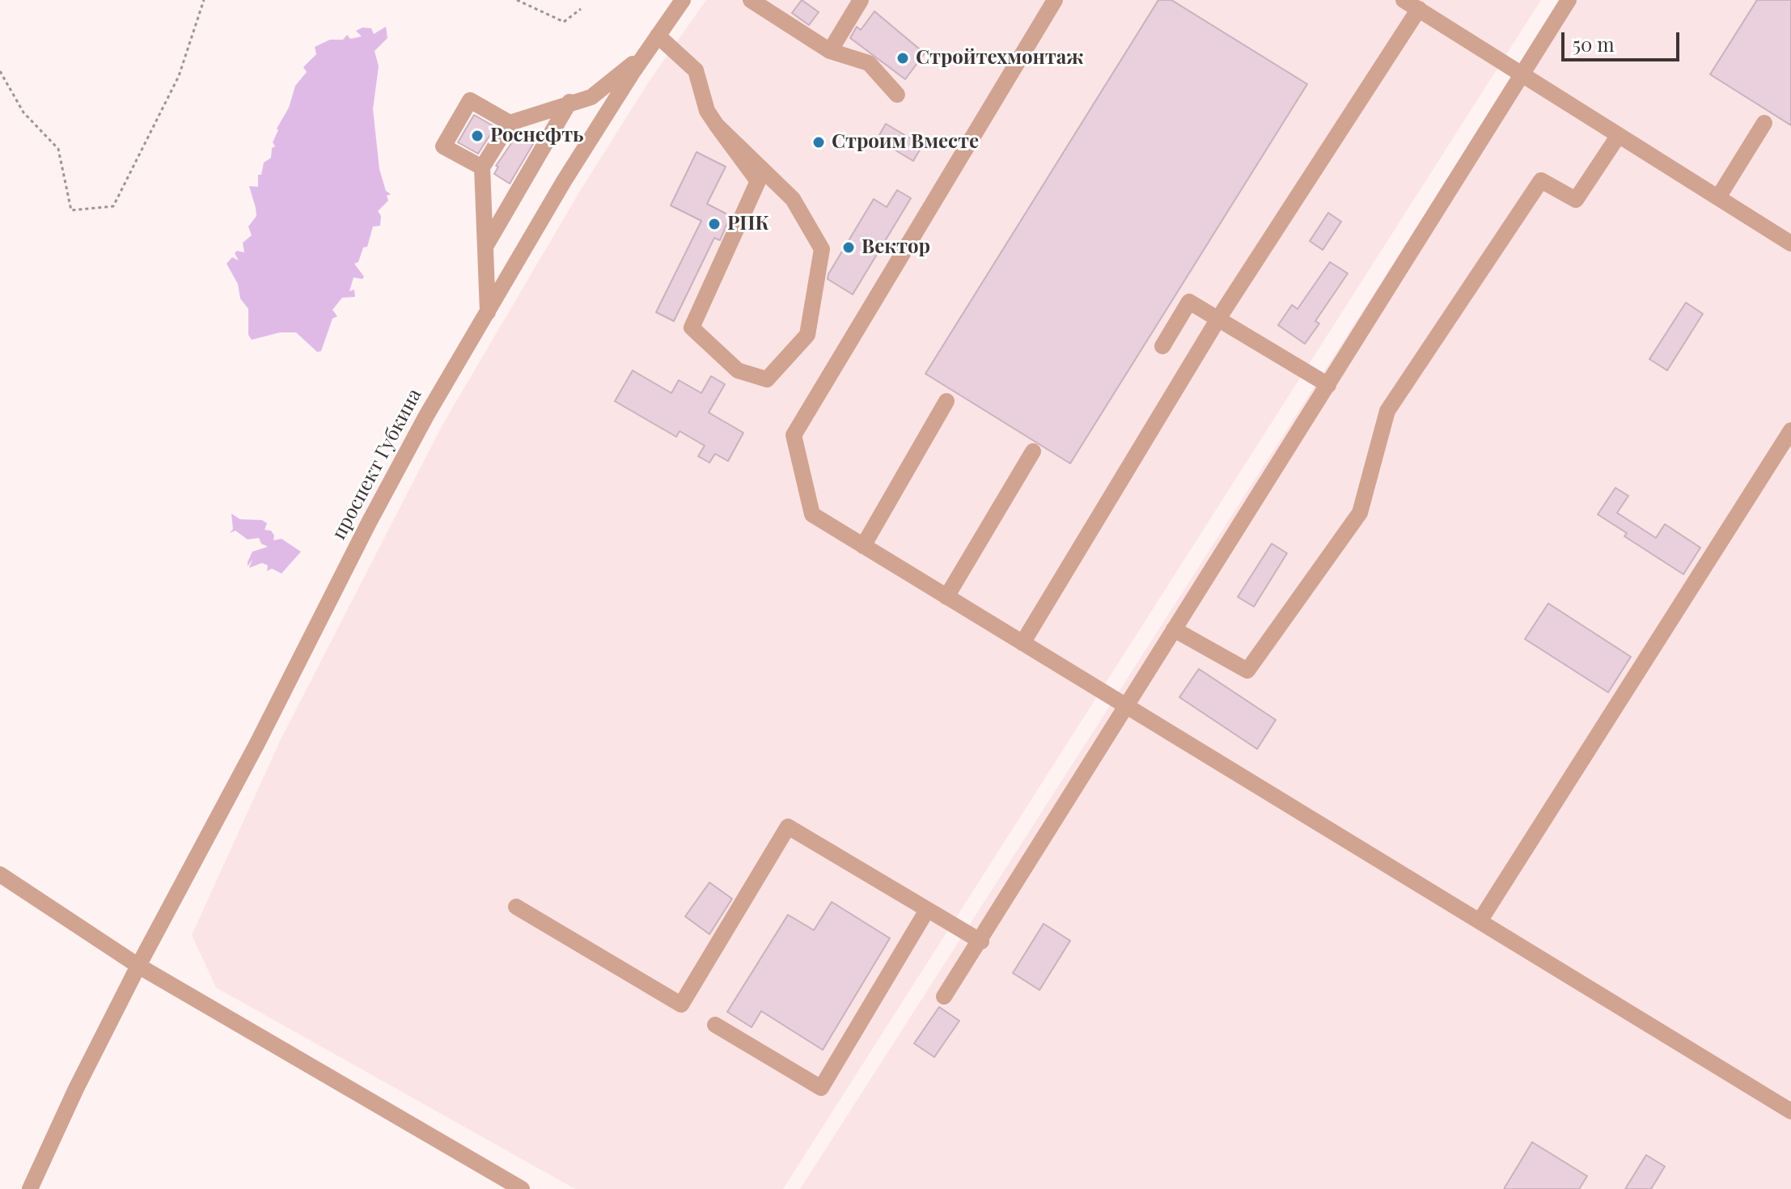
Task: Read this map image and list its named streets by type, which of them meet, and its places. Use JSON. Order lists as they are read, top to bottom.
{
  "streets": {
    "street": ["проспект Губкина"]
  },
  "places": [
    "Стройтехмонтаж",
    "Роснефть",
    "Строим Вместе",
    "РПК",
    "Вектор"
  ],
  "scale_bar": "50 m"
}
